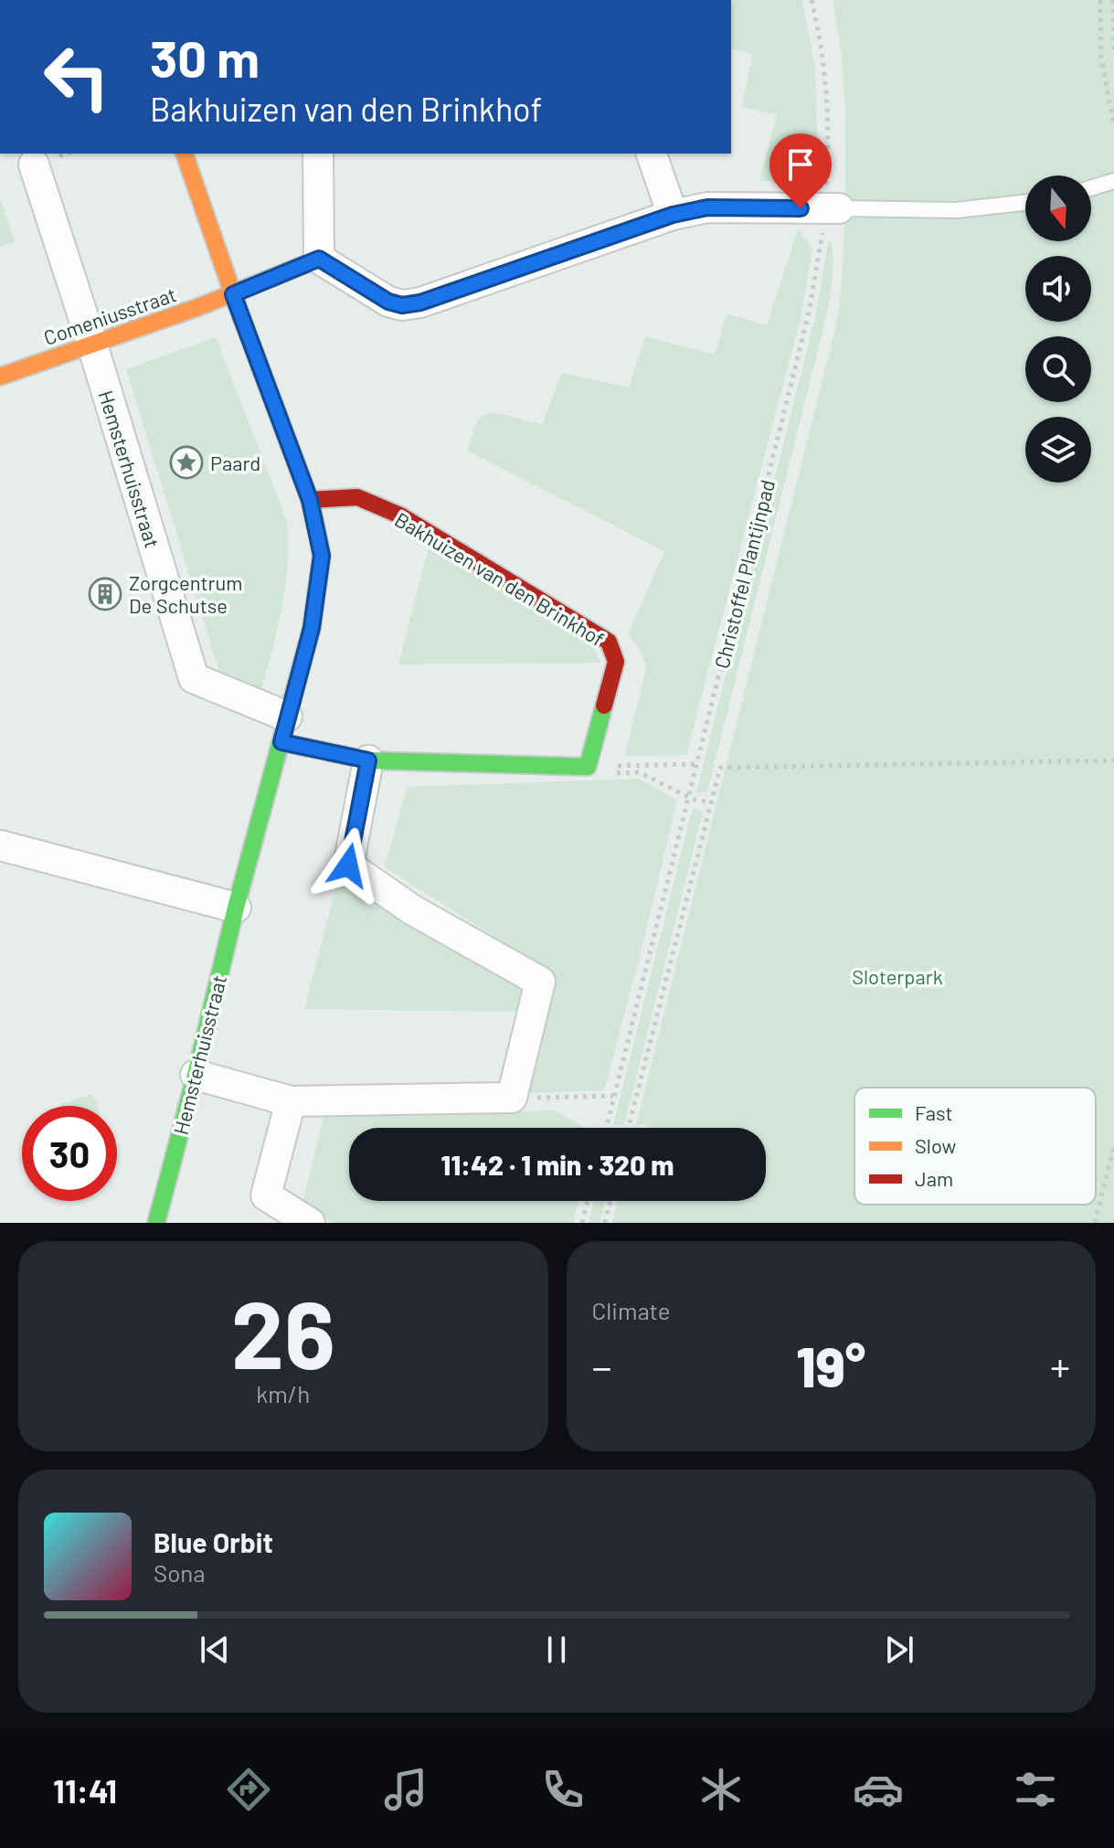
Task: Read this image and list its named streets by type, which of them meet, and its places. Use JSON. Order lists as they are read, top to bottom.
{
  "streets": {
    "street": ["Comeniusstraat", "Hemsterhuisstraat", "Bakhuizen van den Brinkhof"],
    "path": ["Christoffel Plantijnpad"]
  },
  "crossings": [
    ["Comeniusstraat", "Hemsterhuisstraat"],
    ["Hemsterhuisstraat", "Bakhuizen van den Brinkhof"]
  ],
  "parks": ["Sloterpark"],
  "places": {
    "place": ["Paard"],
    "building": ["Zorgcentrum De Schutse"]
  },
  "legend": ["Fast", "Slow", "Jam"],
  "north": "bottom",
  "page": {
    "turn": ["30 m", "Bakhuizen van den Brinkhof"],
    "limit": "30",
    "trip": "11:42 · 1 min · 320 m",
    "tile": [
      ["26", "km/h"],
      "Climate"
    ],
    "heat": ["−", "19°", "+"],
    "song": ["Blue Orbit", "Sona"],
    "tabs": "11:41"
  }
}
